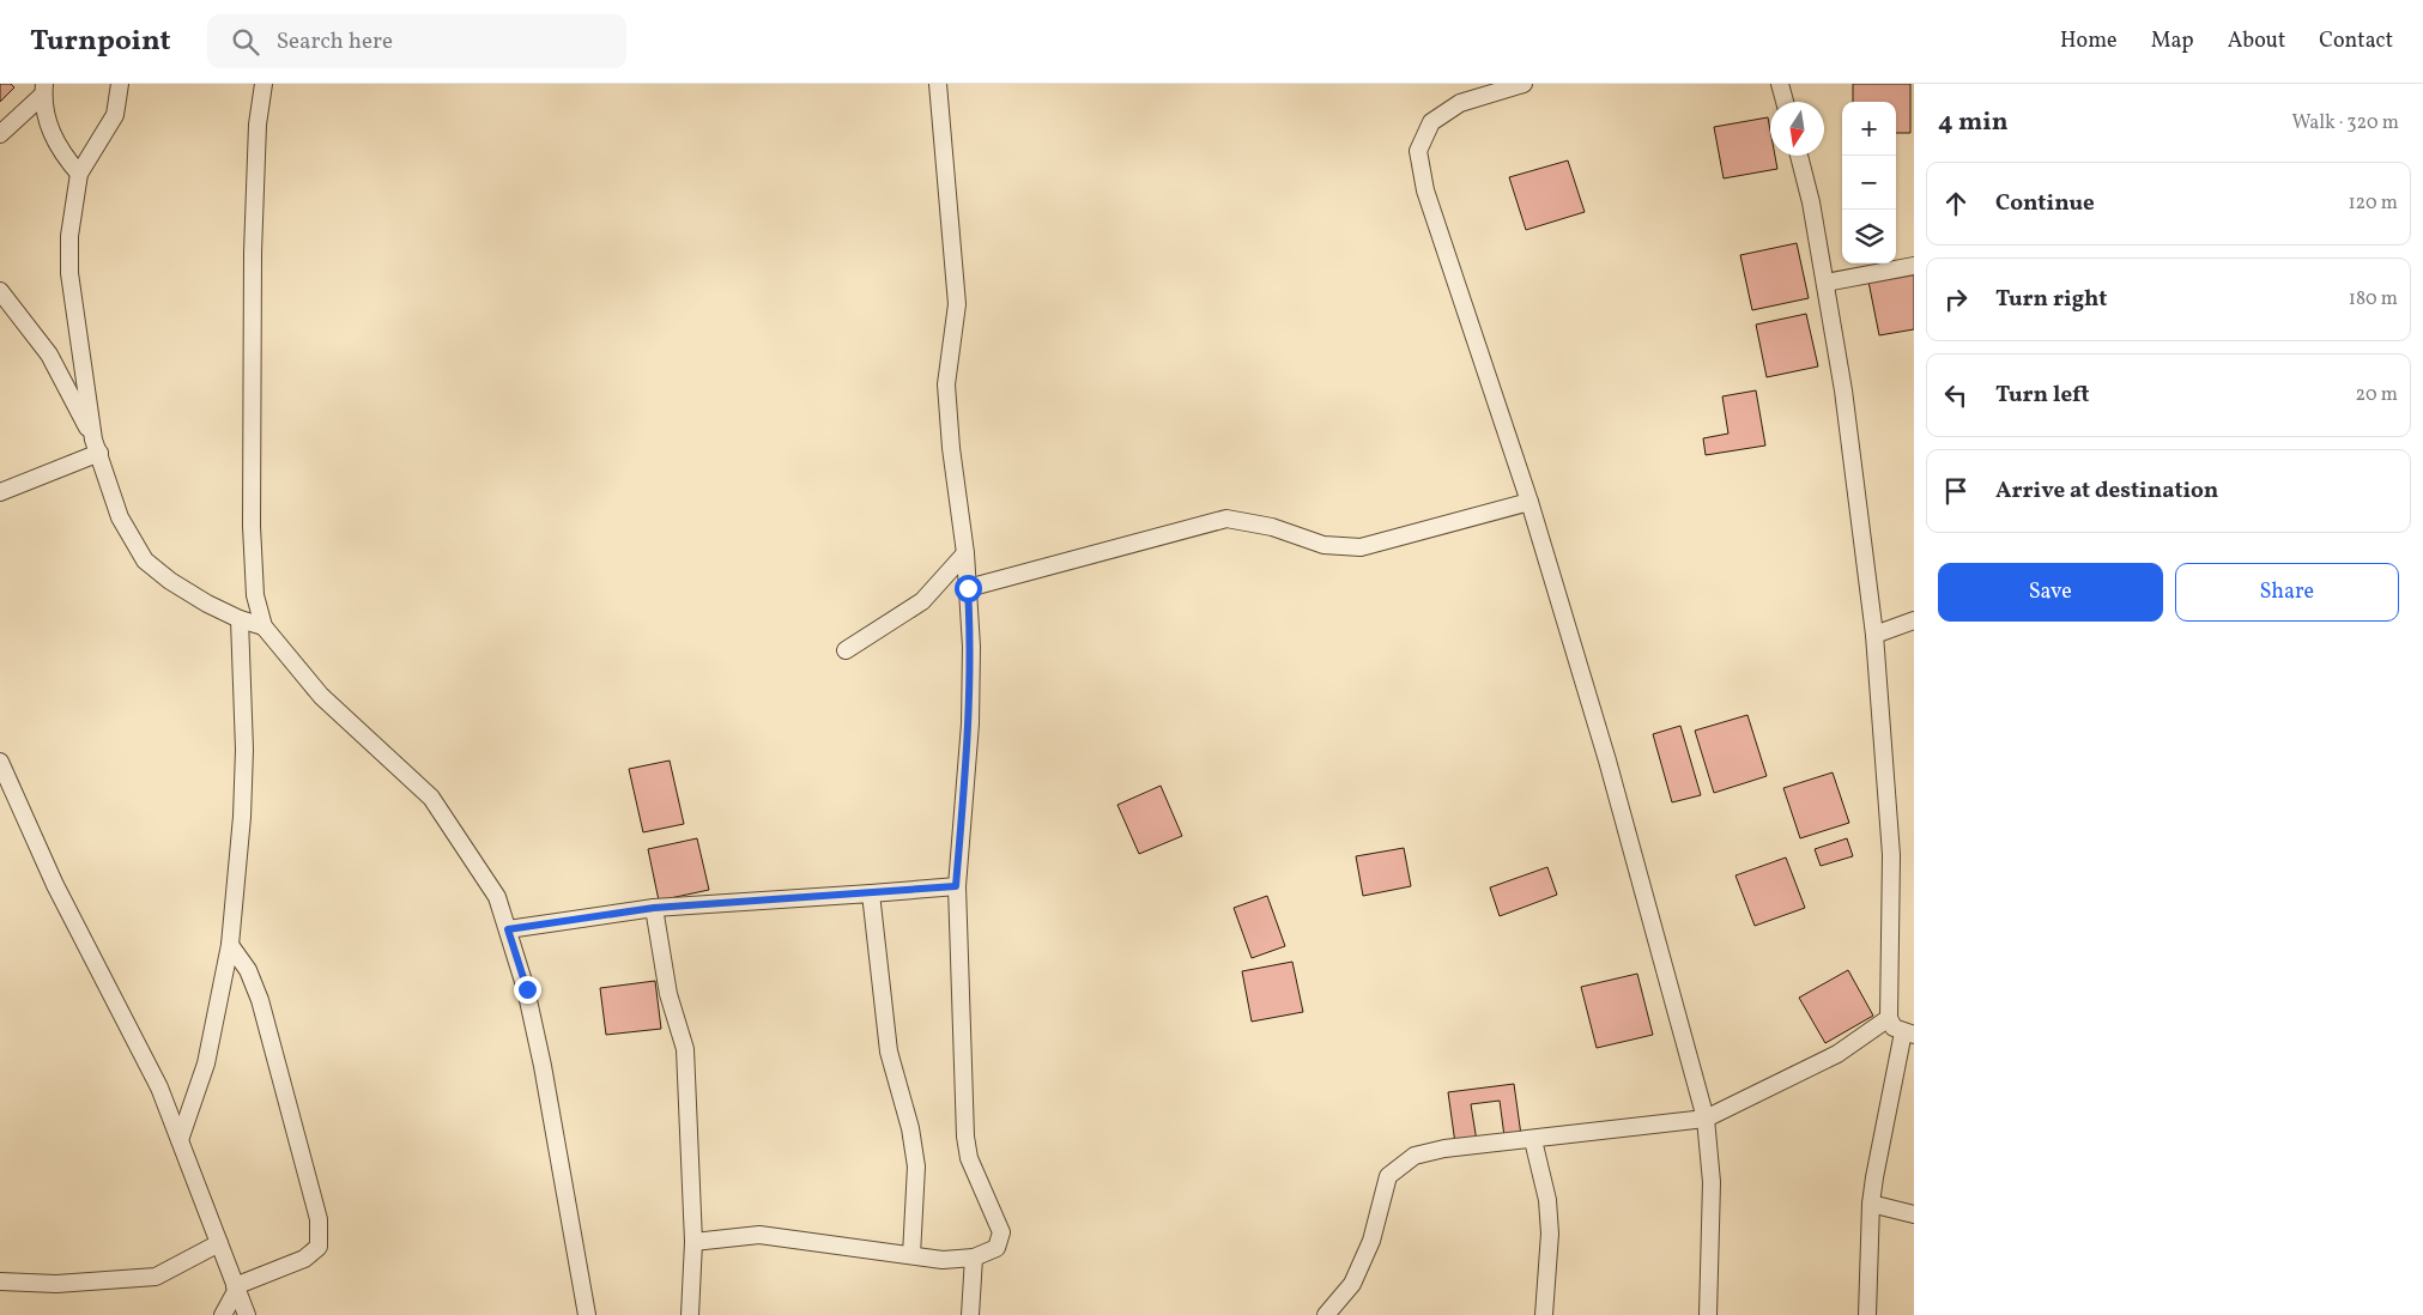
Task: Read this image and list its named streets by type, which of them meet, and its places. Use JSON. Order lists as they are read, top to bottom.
{
  "north": "bottom",
  "page": {
    "header": "Turnpoint",
    "search": "Search here",
    "nav": [
      "Home",
      "Map",
      "About",
      "Contact"
    ],
    "heading": ["4 min", "Walk · 320 m"],
    "map_buttons": ["+", "−"],
    "list": [
      ["Continue", "120 m"],
      ["Turn right", "180 m"],
      ["Turn left", "20 m"],
      "Arrive at destination"
    ],
    "buttons": ["Save", "Share"]
  }
}
